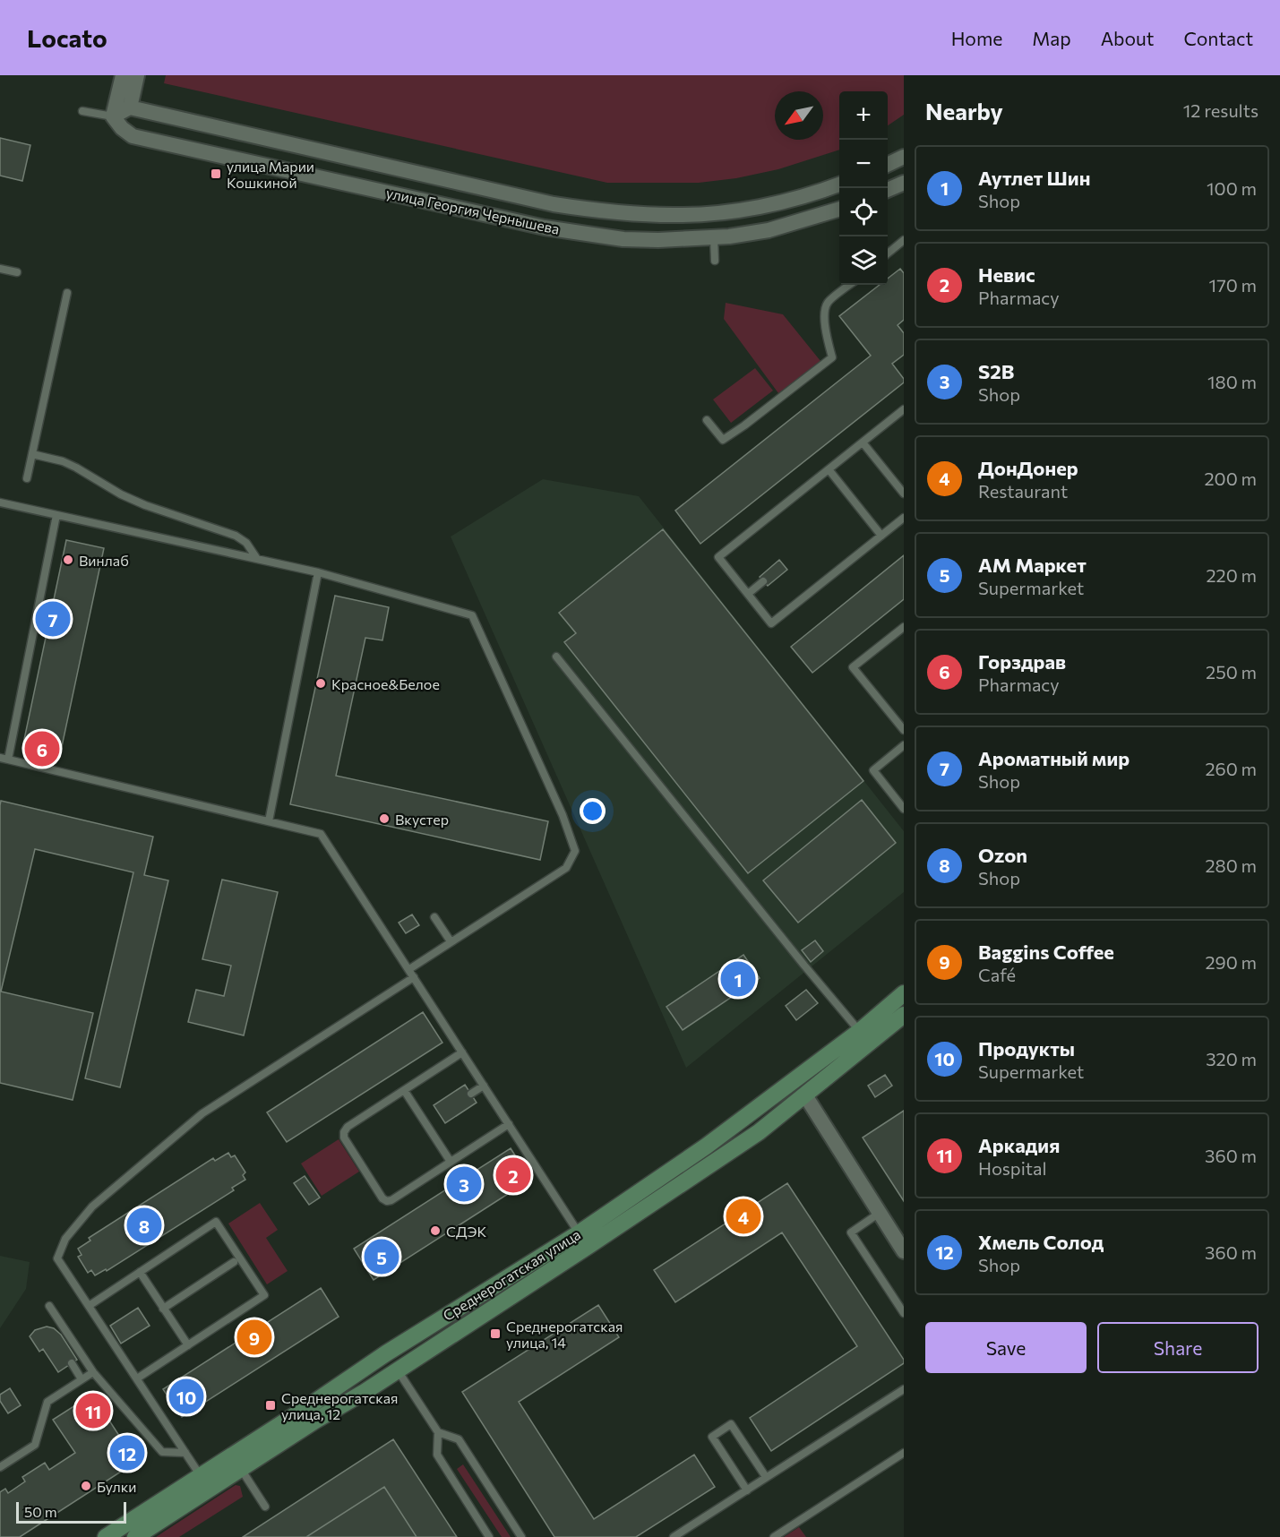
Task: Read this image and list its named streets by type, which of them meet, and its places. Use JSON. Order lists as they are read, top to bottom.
{
  "streets": {
    "street": ["улица Георгия Чернышева", "Среднерогатская улица"]
  },
  "places": {
    "transit": ["улица Марии Кошкиной", "Среднерогатская улица, 14", "Среднерогатская улица, 12"],
    "other": [
      "Винлаб",
      "Красное&Белое",
      "Вкустер",
      "СДЭК",
      "Булки"
    ]
  },
  "scale_bar": "50 m",
  "north": "bottom left",
  "page": {
    "header": "Locato",
    "nav": [
      "Home",
      "Map",
      "About",
      "Contact"
    ],
    "heading": ["Nearby", "12 results"],
    "map_buttons": ["+", "−"],
    "list": [
      {
        "mark": "1",
        "name": "Аутлет Шин",
        "note": "Shop",
        "value": "100 m"
      },
      {
        "mark": "2",
        "name": "Невис",
        "note": "Pharmacy",
        "value": "170 m"
      },
      {
        "mark": "3",
        "name": "S2B",
        "note": "Shop",
        "value": "180 m"
      },
      {
        "mark": "4",
        "name": "ДонДонер",
        "note": "Restaurant",
        "value": "200 m"
      },
      {
        "mark": "5",
        "name": "АМ Маркет",
        "note": "Supermarket",
        "value": "220 m"
      },
      {
        "mark": "6",
        "name": "Горздрав",
        "note": "Pharmacy",
        "value": "250 m"
      },
      {
        "mark": "7",
        "name": "Ароматный мир",
        "note": "Shop",
        "value": "260 m"
      },
      {
        "mark": "8",
        "name": "Ozon",
        "note": "Shop",
        "value": "280 m"
      },
      {
        "mark": "9",
        "name": "Baggins Coffee",
        "note": "Café",
        "value": "290 m"
      },
      {
        "mark": "10",
        "name": "Продукты",
        "note": "Supermarket",
        "value": "320 m"
      },
      {
        "mark": "11",
        "name": "Аркадия",
        "note": "Hospital",
        "value": "360 m"
      },
      {
        "mark": "12",
        "name": "Хмель Солод",
        "note": "Shop",
        "value": "360 m"
      }
    ],
    "pins": [
      "7",
      "6",
      "1",
      "2",
      "3",
      "4",
      "8",
      "5",
      "9",
      "10",
      "11",
      "12"
    ],
    "buttons": ["Save", "Share"],
    "scale": "50 m"
  }
}
